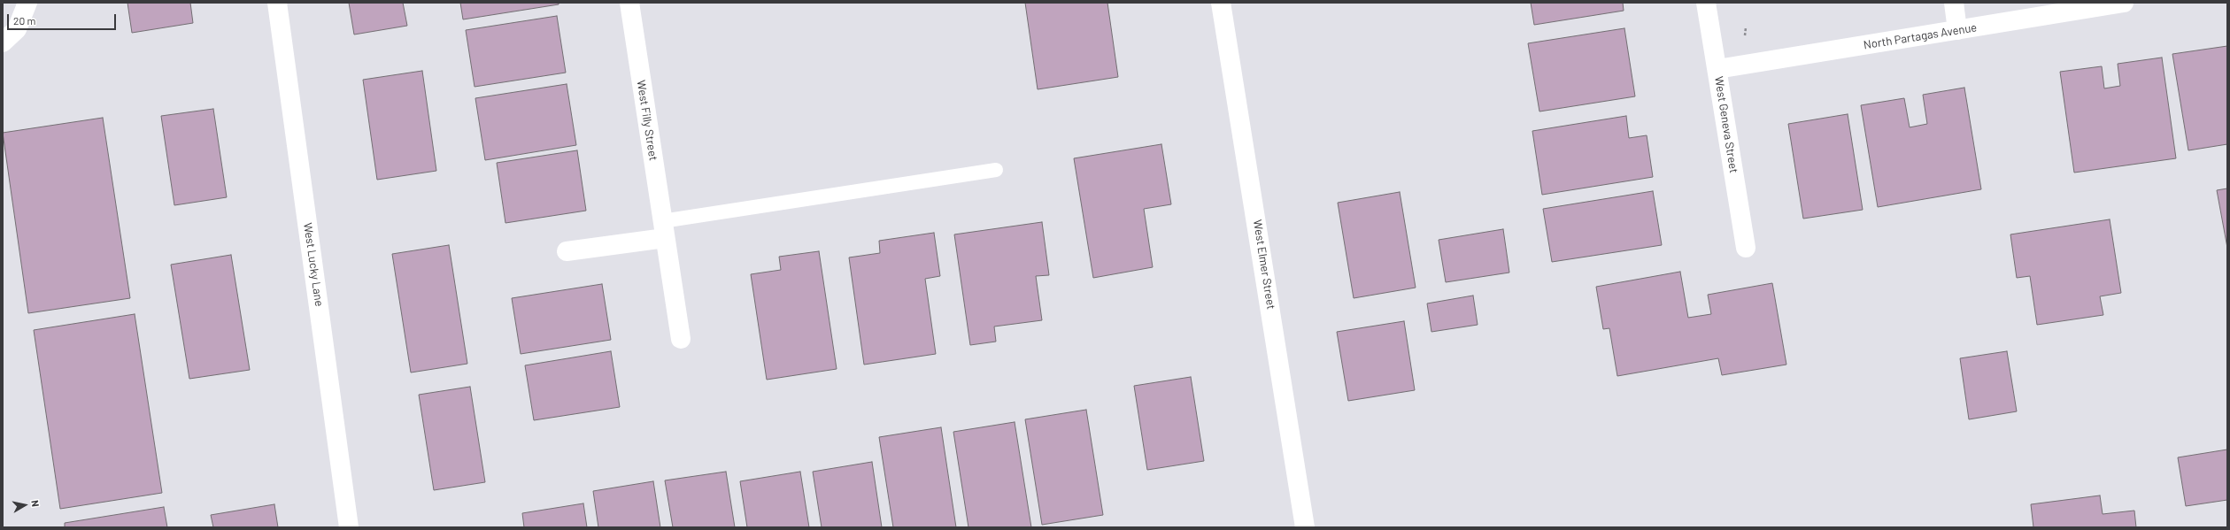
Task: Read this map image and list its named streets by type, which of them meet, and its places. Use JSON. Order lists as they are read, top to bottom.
{
  "streets": {
    "street": [
      "North Partagas Avenue",
      "West Filly Street",
      "West Geneva Street",
      "West Lucky Lane",
      "West Elmer Street"
    ]
  },
  "crossings": [
    ["North Partagas Avenue", "West Geneva Street"]
  ],
  "scale_bar": "20 m",
  "north": "right"
}
